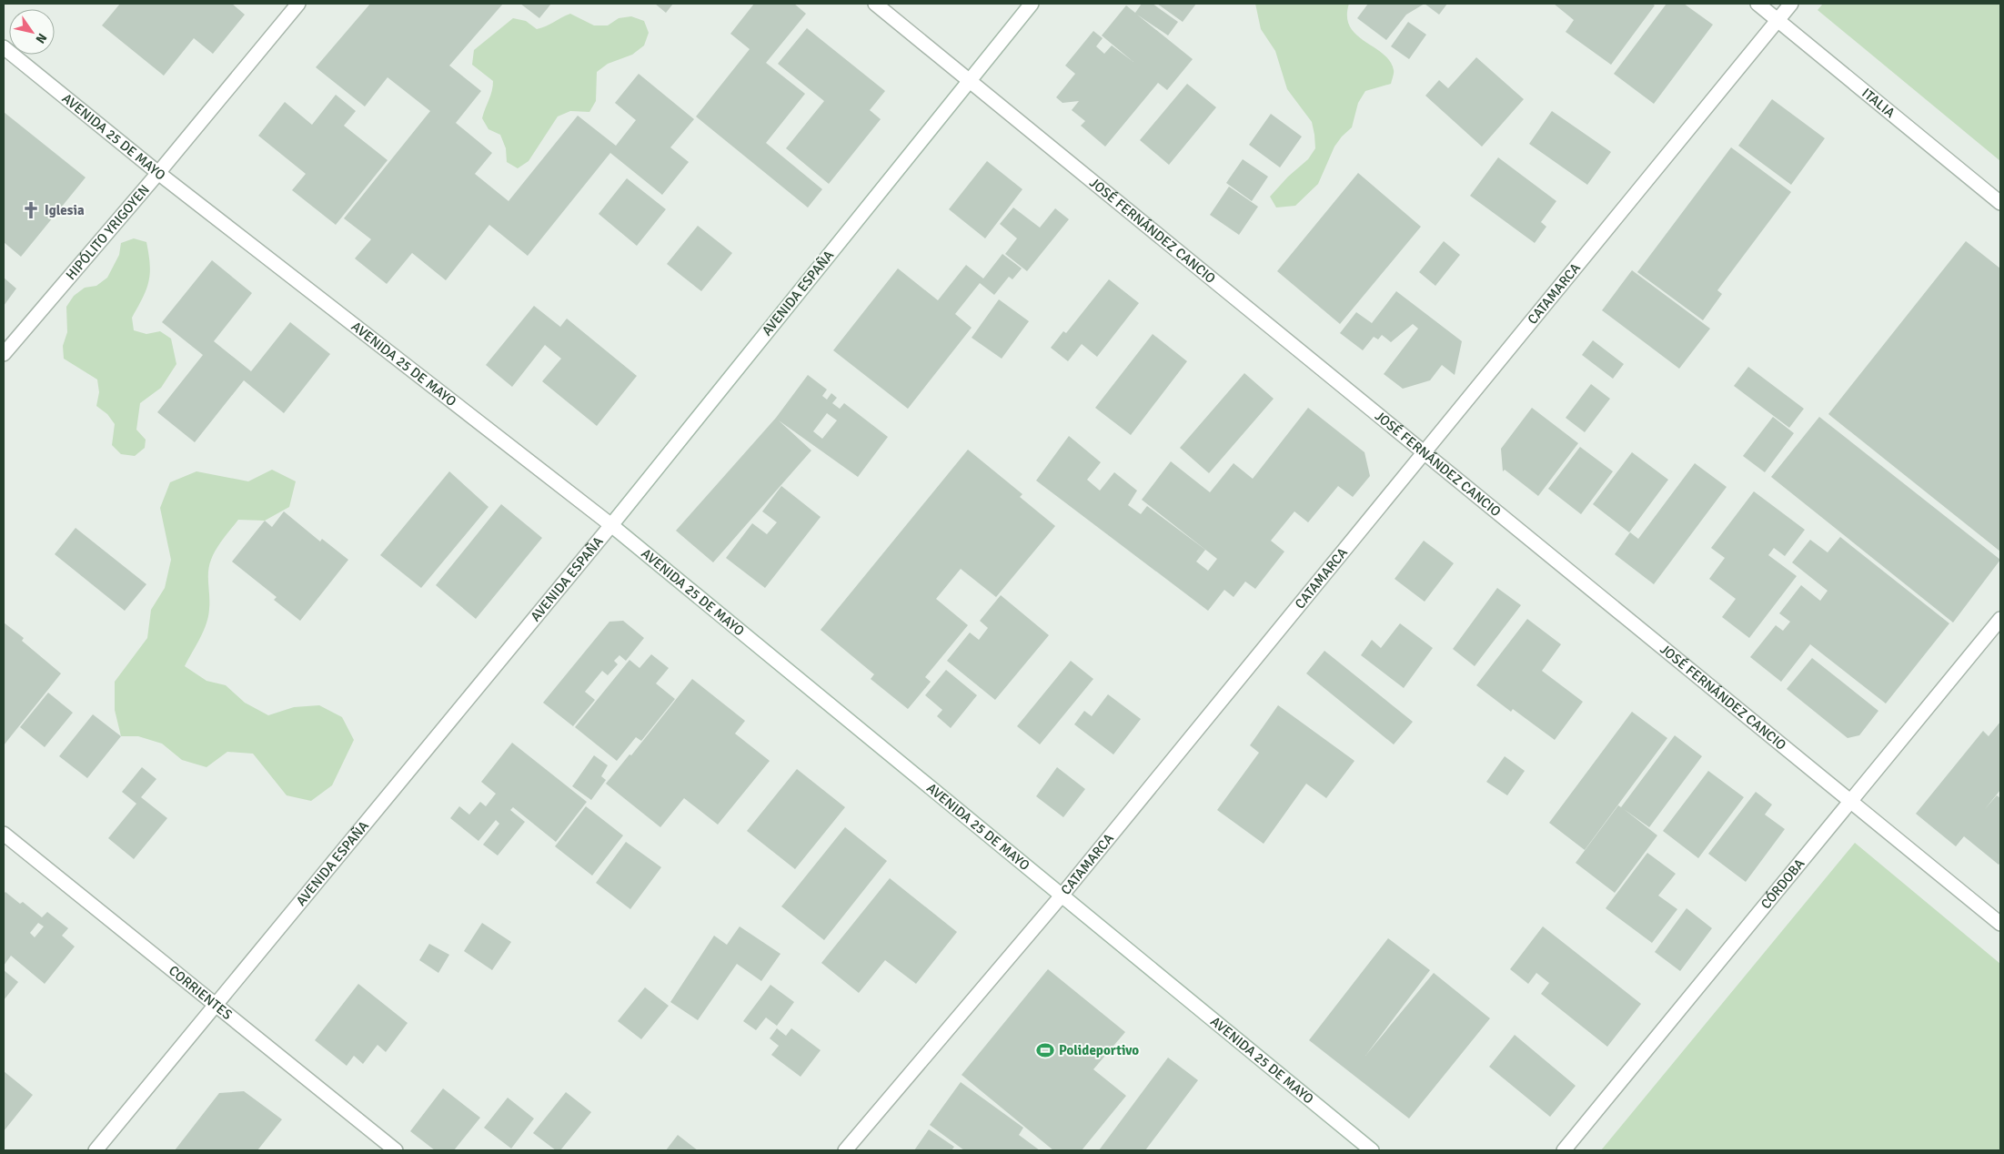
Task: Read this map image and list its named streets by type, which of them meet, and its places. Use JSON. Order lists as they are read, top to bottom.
{
  "streets": {
    "street": [
      "ITALIA",
      "AVENIDA 25 DE MAYO",
      "JOSÉ FERNÁNDEZ CANCIO",
      "HIPÓLITO YRIGOYEN",
      "AVENIDA ESPAÑA",
      "CATAMARCA",
      "CÓRDOBA",
      "CORRIENTES"
    ]
  },
  "crossings": [
    ["ITALIA", "CATAMARCA"],
    ["AVENIDA 25 DE MAYO", "HIPÓLITO YRIGOYEN"],
    ["AVENIDA 25 DE MAYO", "AVENIDA ESPAÑA"],
    ["AVENIDA 25 DE MAYO", "CATAMARCA"],
    ["JOSÉ FERNÁNDEZ CANCIO", "AVENIDA ESPAÑA"],
    ["JOSÉ FERNÁNDEZ CANCIO", "CATAMARCA"],
    ["JOSÉ FERNÁNDEZ CANCIO", "CÓRDOBA"],
    ["AVENIDA ESPAÑA", "CORRIENTES"]
  ],
  "places": {
    "church": ["Iglesia"],
    "sports": ["Polideportivo"]
  },
  "north": "bottom right"
}
